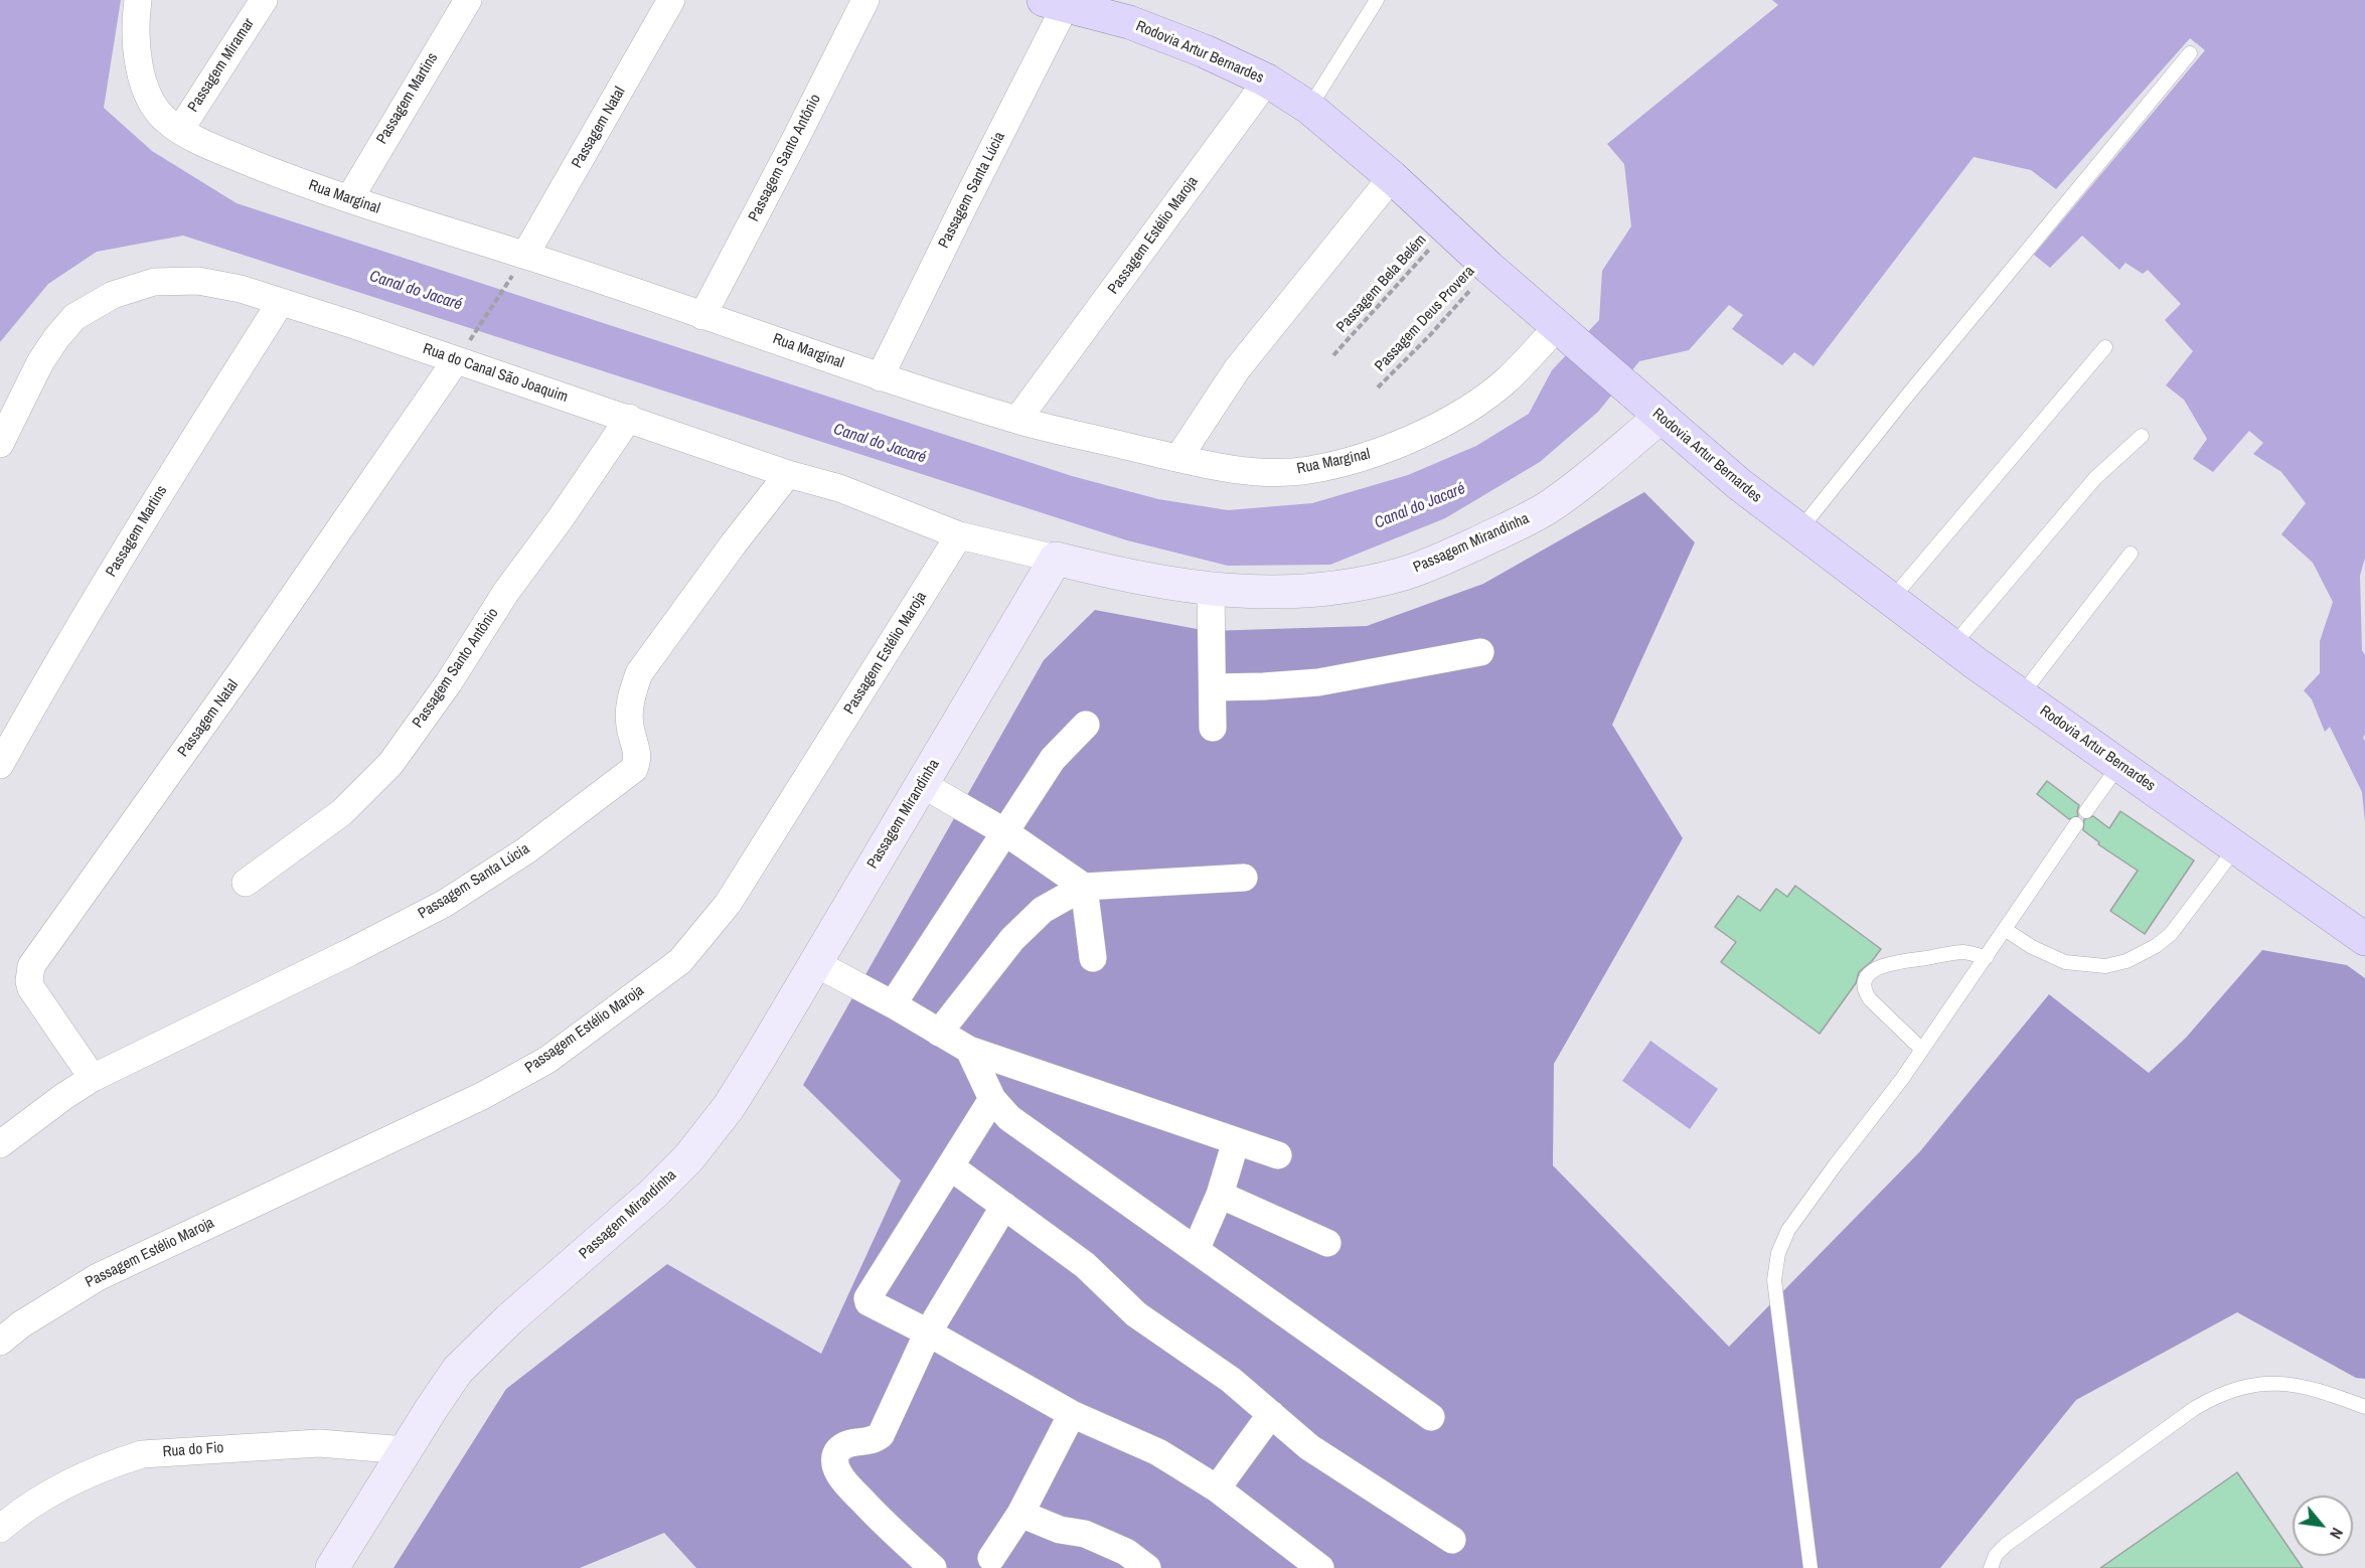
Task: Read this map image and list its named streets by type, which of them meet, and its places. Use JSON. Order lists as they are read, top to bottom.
{
  "streets": {
    "main road": ["Rodovia Artur Bernardes"],
    "street": [
      "Passagem Miramar",
      "Passagem Martins",
      "Passagem Natal",
      "Passagem Santo Antônio",
      "Passagem Santa Lúcia",
      "Rua Marginal",
      "Passagem Estélio Maroja",
      "Rua do Canal São Joaquim",
      "Passagem Mirandinha",
      "Rua do Fio"
    ],
    "path": ["Passagem Bela Belém", "Passagem Deus Provera"]
  },
  "crossings": [
    ["Rodovia Artur Bernardes", "Passagem Santa Lúcia"],
    ["Rodovia Artur Bernardes", "Rua Marginal"],
    ["Rodovia Artur Bernardes", "Passagem Estélio Maroja"],
    ["Rodovia Artur Bernardes", "Passagem Bela Belém"],
    ["Rodovia Artur Bernardes", "Passagem Deus Provera"],
    ["Rodovia Artur Bernardes", "Passagem Mirandinha"],
    ["Passagem Miramar", "Rua Marginal"],
    ["Passagem Martins", "Rua Marginal"],
    ["Passagem Martins", "Rua do Canal São Joaquim"],
    ["Passagem Natal", "Passagem Santa Lúcia"],
    ["Passagem Natal", "Rua Marginal"],
    ["Passagem Natal", "Rua do Canal São Joaquim"],
    ["Passagem Santo Antônio", "Rua Marginal"],
    ["Passagem Santo Antônio", "Rua do Canal São Joaquim"],
    ["Passagem Santa Lúcia", "Rua Marginal"],
    ["Passagem Santa Lúcia", "Rua do Canal São Joaquim"],
    ["Rua Marginal", "Passagem Estélio Maroja"],
    ["Passagem Estélio Maroja", "Rua do Canal São Joaquim"],
    ["Rua do Canal São Joaquim", "Passagem Mirandinha"],
    ["Passagem Mirandinha", "Rua do Fio"]
  ],
  "water": ["Canal do Jacaré"],
  "north": "bottom right"
}
